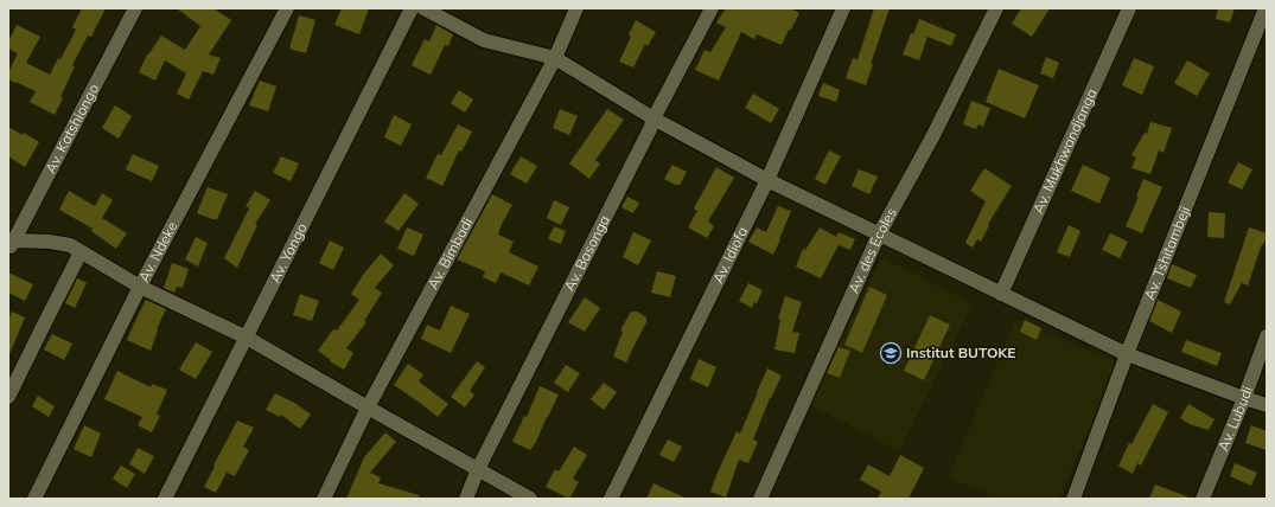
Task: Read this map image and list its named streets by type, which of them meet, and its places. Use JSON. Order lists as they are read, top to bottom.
{
  "streets": {
    "street": [
      "Av. Katshiongo",
      "Av. Mukhwandjanga",
      "Av. des Ecoles",
      "Av. Ndeke",
      "Av. Basonga",
      "Av. Tshitambeji",
      "Av. Yongo",
      "Av. Bimbadi",
      "Av. Idiofa",
      "Av. Lubudi"
    ]
  },
  "places": {
    "school or university": ["Institut BUTOKE"]
  }
}
